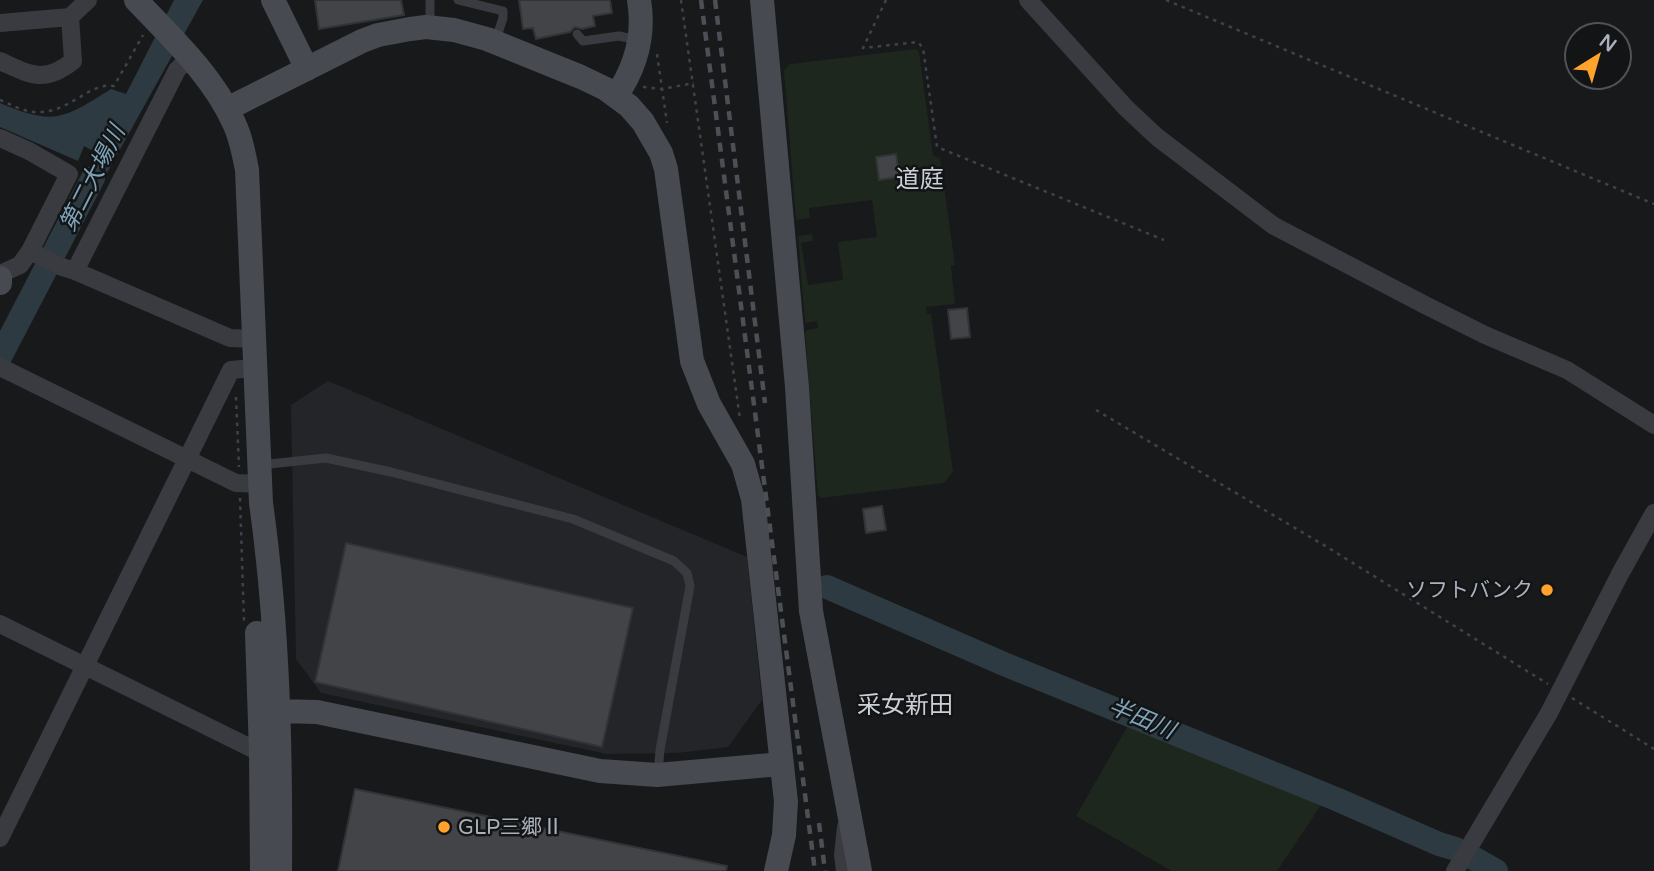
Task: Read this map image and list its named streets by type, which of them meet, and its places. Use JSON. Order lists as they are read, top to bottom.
{
  "districts": ["道庭", "采女新田"],
  "water": ["第二大場川", "半田川"],
  "places": ["ソフトバンク", "GLP三郷Ⅱ"],
  "north": "top right"
}
